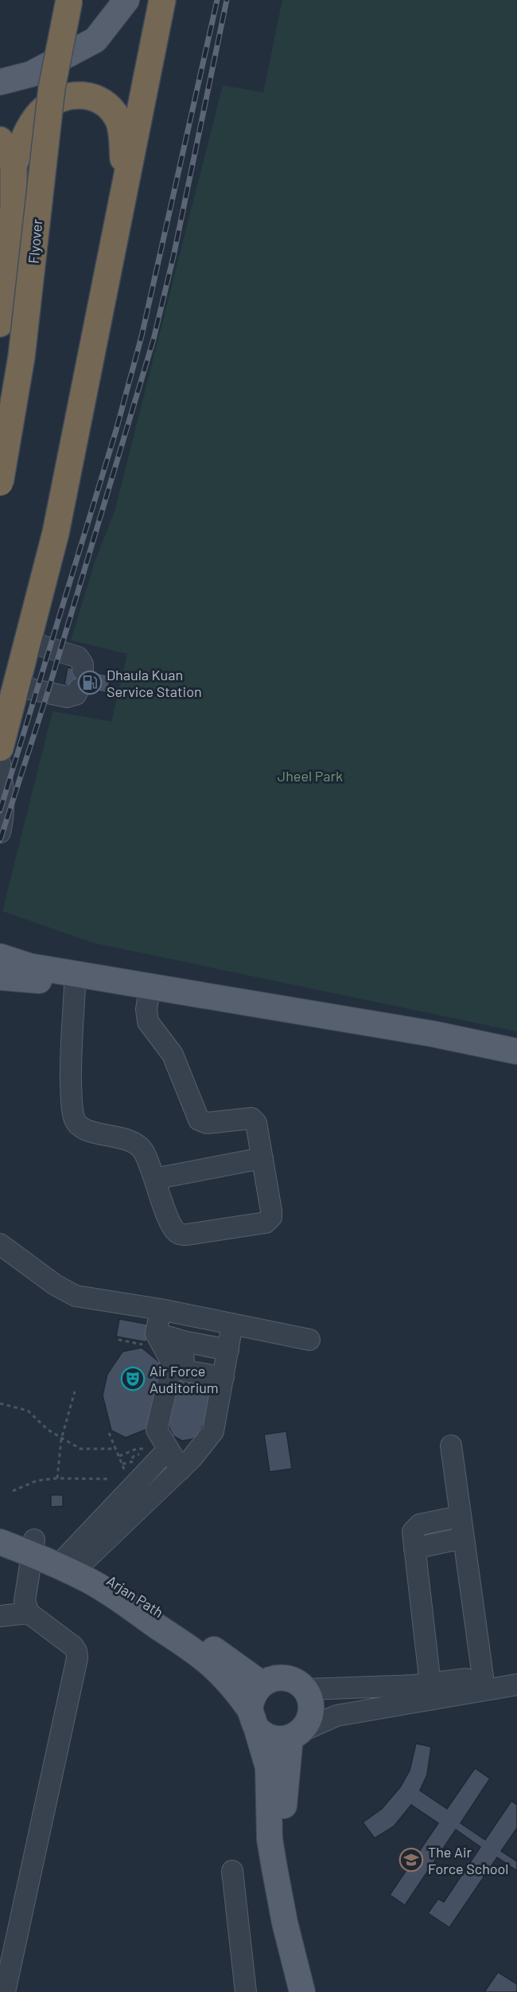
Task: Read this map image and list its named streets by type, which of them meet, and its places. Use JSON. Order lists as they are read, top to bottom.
{
  "streets": {
    "highway": ["Flyover"],
    "main road": ["Arjan Path"]
  },
  "parks": ["Jheel Park"],
  "places": {
    "fuel station": ["Dhaula Kuan Service Station"],
    "theatre": ["Air Force Auditorium"],
    "school or university": ["The Air Force School"]
  }
}
